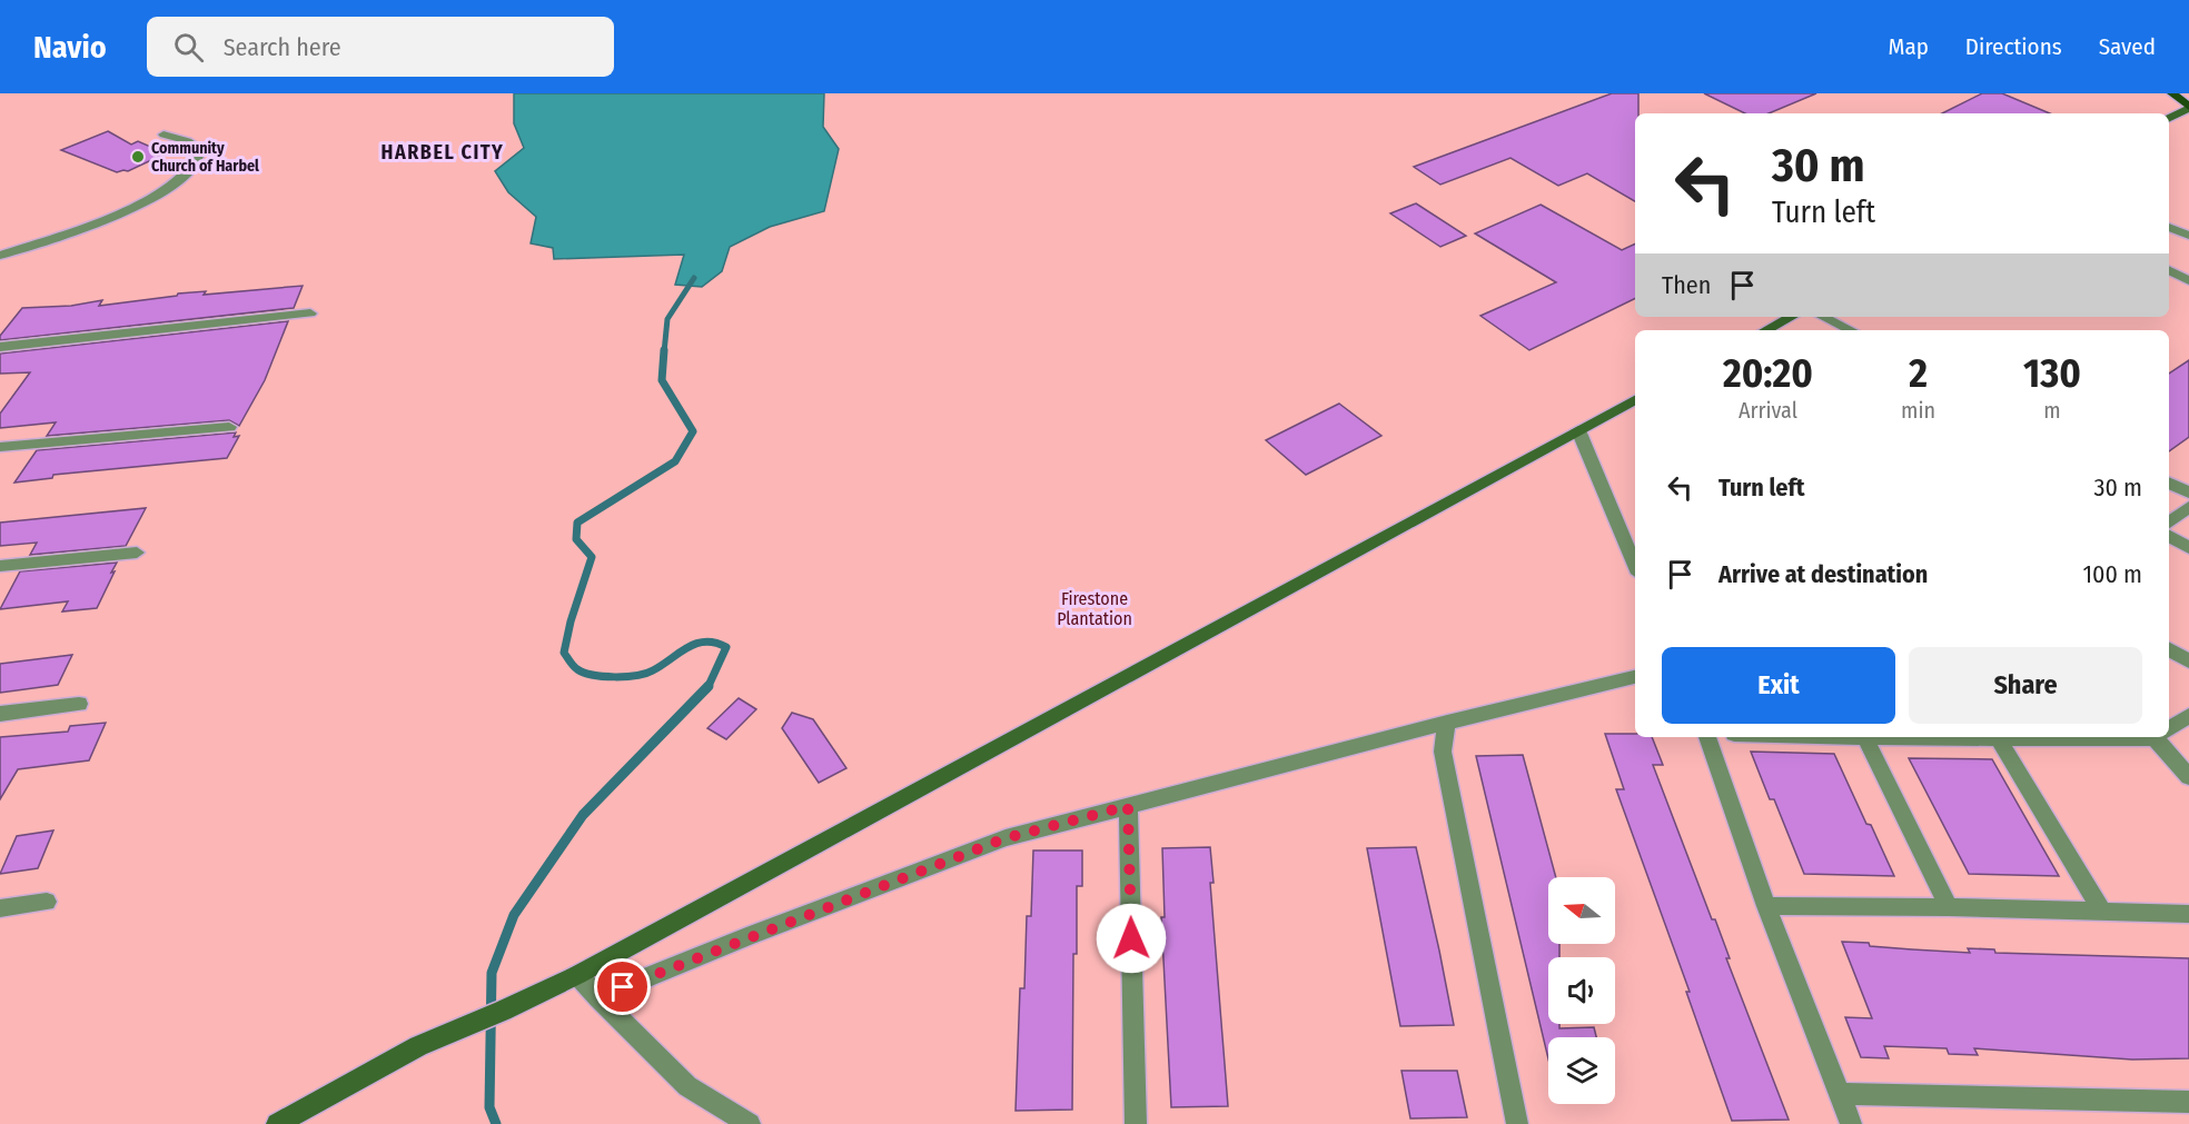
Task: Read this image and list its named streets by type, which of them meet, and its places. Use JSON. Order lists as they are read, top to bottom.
{
  "districts": ["HARBEL CITY"],
  "parks": ["Firestone Plantation"],
  "places": ["Community Church of Harbel"],
  "north": "left",
  "page": {
    "header": "Navio",
    "search": "Search here",
    "nav": ["Map", "Directions", "Saved"],
    "turn": ["30 m", "Turn left"],
    "then": "Then",
    "eta": [
      "20:20",
      "Arrival",
      "2",
      "min",
      "130",
      "m"
    ],
    "list": [
      {
        "name": "Turn left",
        "value": "30 m"
      },
      {
        "name": "Arrive at destination",
        "value": "100 m"
      }
    ],
    "buttons": ["Exit", "Share"]
  }
}
